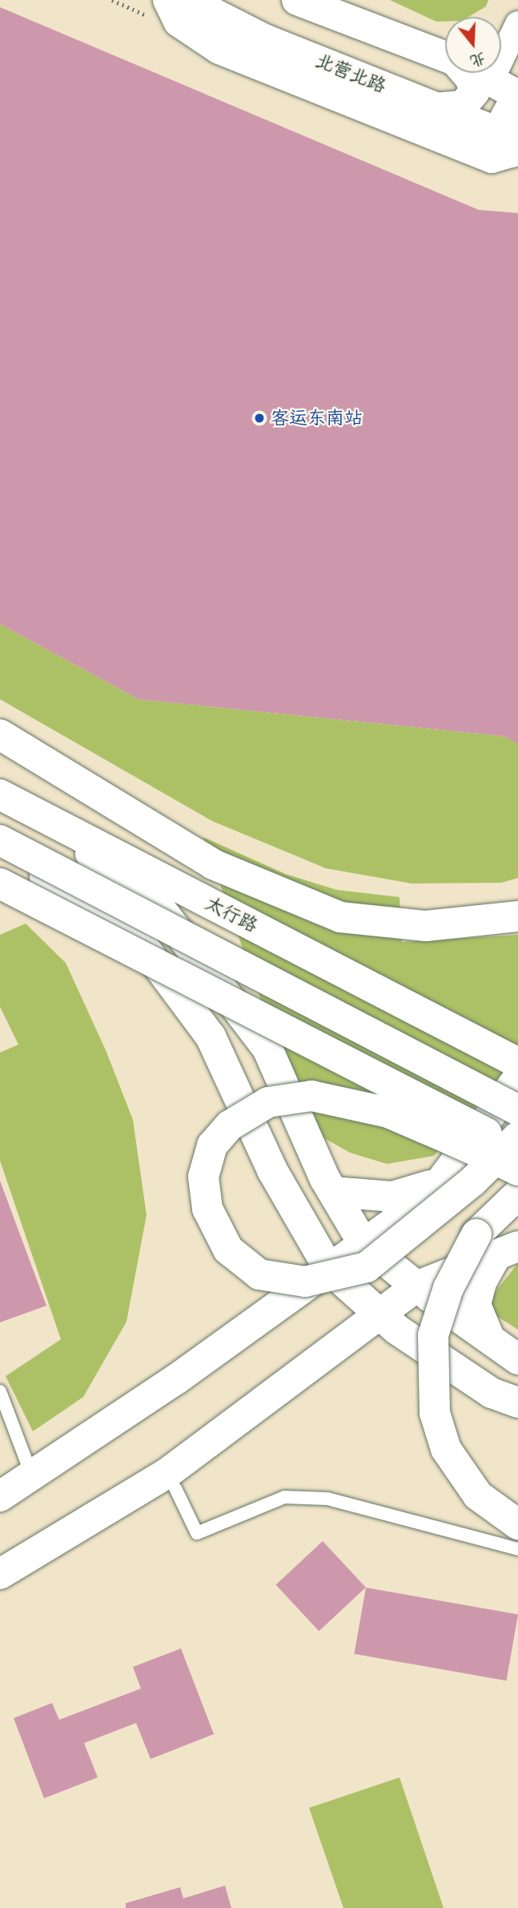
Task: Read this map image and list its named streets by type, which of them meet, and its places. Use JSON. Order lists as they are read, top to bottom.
{
  "streets": {
    "main road": ["北营北路", "太行路"]
  },
  "places": ["客运东南站"],
  "north": "bottom"
}
